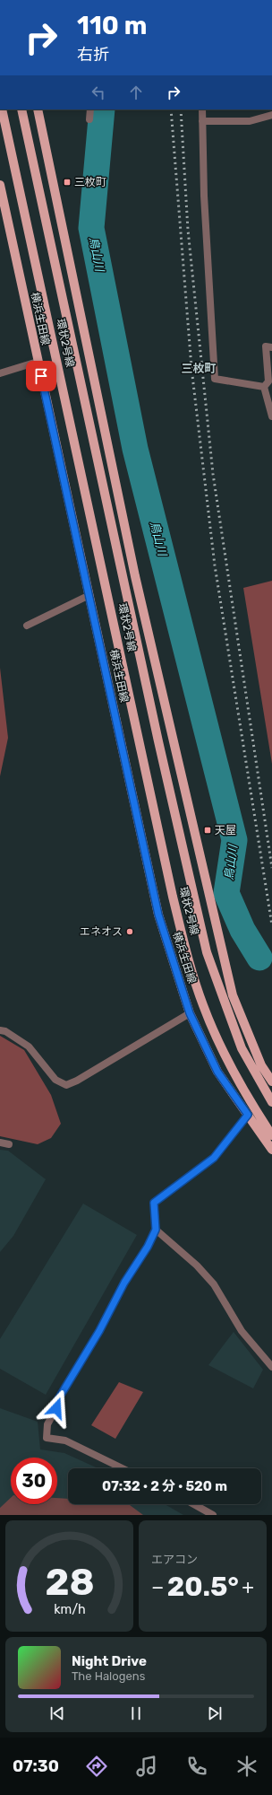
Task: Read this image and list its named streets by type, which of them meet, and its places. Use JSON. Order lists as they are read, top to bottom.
{
  "streets": {
    "main road": ["横浜生田線", "環状2号線"]
  },
  "districts": ["三枚町"],
  "water": ["鳥山川"],
  "places": {
    "transit": ["三枚町", "天屋"],
    "other": ["エネオス"]
  },
  "page": {
    "turn": ["110 m", "右折"],
    "limit": "30",
    "trip": "07:32 · 2 分 · 520 m",
    "tile": "エアコン",
    "heat": ["−", "20.5°", "+"],
    "song": ["Night Drive", "The Halogens"],
    "tabs": "07:30",
    "gauge": ["28", "km/h"]
  }
}
